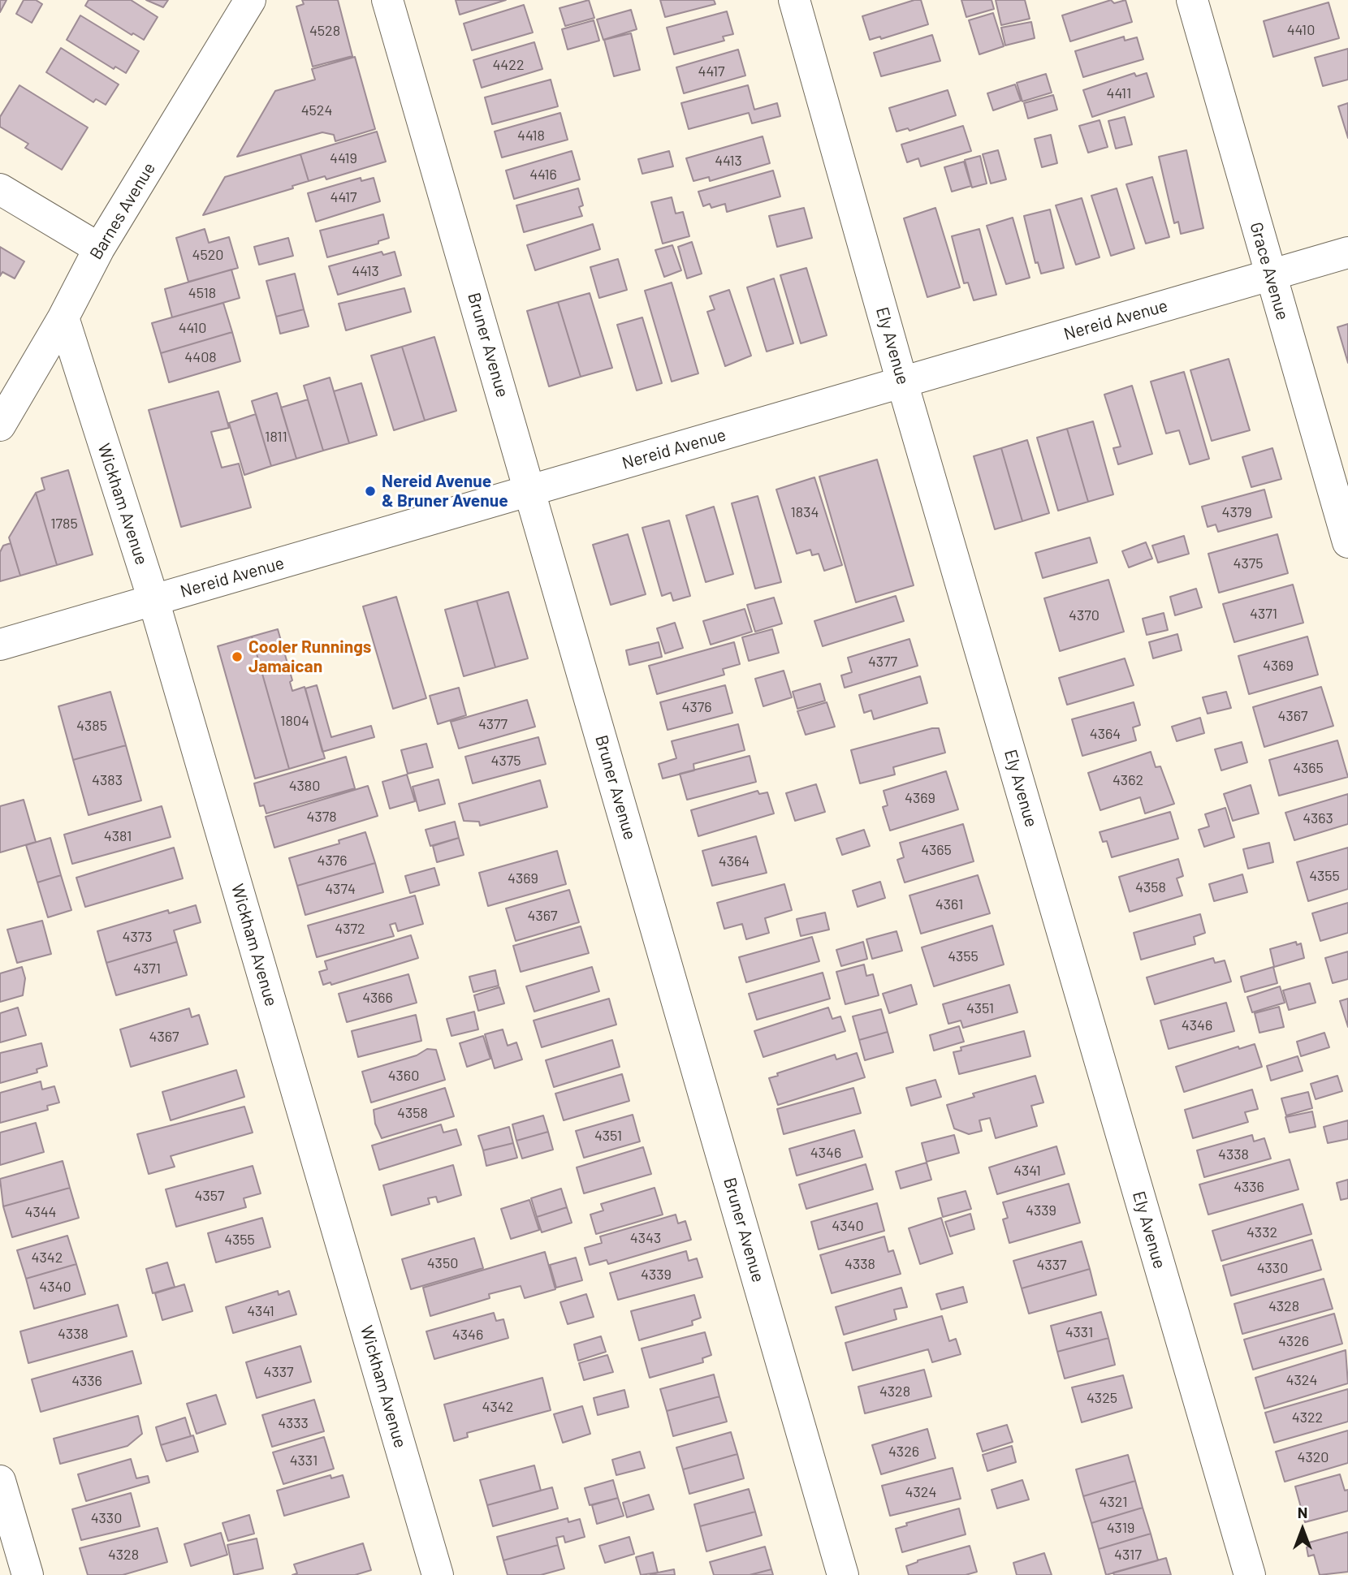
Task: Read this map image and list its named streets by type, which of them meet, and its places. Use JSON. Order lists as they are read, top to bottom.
{
  "streets": {
    "street": [
      "Barnes Avenue",
      "Grace Avenue",
      "Nereid Avenue",
      "Bruner Avenue",
      "Ely Avenue",
      "Wickham Avenue"
    ]
  },
  "crossings": [
    ["Barnes Avenue", "Wickham Avenue"],
    ["Grace Avenue", "Nereid Avenue"],
    ["Nereid Avenue", "Bruner Avenue"],
    ["Nereid Avenue", "Ely Avenue"],
    ["Nereid Avenue", "Wickham Avenue"]
  ],
  "places": ["Nereid Avenue & Bruner Avenue", "Cooler Runnings Jamaican"],
  "house_numbers": [
    "4410",
    "4528",
    "4422",
    "4417",
    "4411",
    "4524",
    "4418",
    "4419",
    "4413",
    "4416",
    "4417",
    "4520",
    "4413",
    "4518",
    "4410",
    "4408",
    "1811",
    "1834",
    "4379",
    "1785",
    "4375",
    "4371",
    "4370",
    "4377",
    "4369",
    "4376",
    "4367",
    "1804",
    "4377",
    "4385",
    "4364",
    "4375",
    "4365",
    "4383",
    "4362",
    "4380",
    "4369",
    "4378",
    "4363",
    "4381",
    "4365",
    "4376",
    "4364",
    "4355",
    "4369",
    "4358",
    "4374",
    "4361",
    "4367",
    "4372",
    "4373",
    "4355",
    "4371",
    "4366",
    "4351",
    "4346",
    "4367",
    "4360",
    "4358",
    "4351",
    "4346",
    "4338",
    "4341",
    "4336",
    "4357",
    "4339",
    "4344",
    "4340",
    "4332",
    "4343",
    "4355",
    "4342",
    "4350",
    "4338",
    "4337",
    "4330",
    "4339",
    "4340",
    "4328",
    "4341",
    "4331",
    "4338",
    "4346",
    "4326",
    "4337",
    "4324",
    "4336",
    "4328",
    "4325",
    "4342",
    "4322",
    "4333",
    "4326",
    "4320",
    "4331",
    "4324",
    "4321",
    "4330",
    "4319",
    "4328",
    "4317"
  ],
  "north": "top"
}
